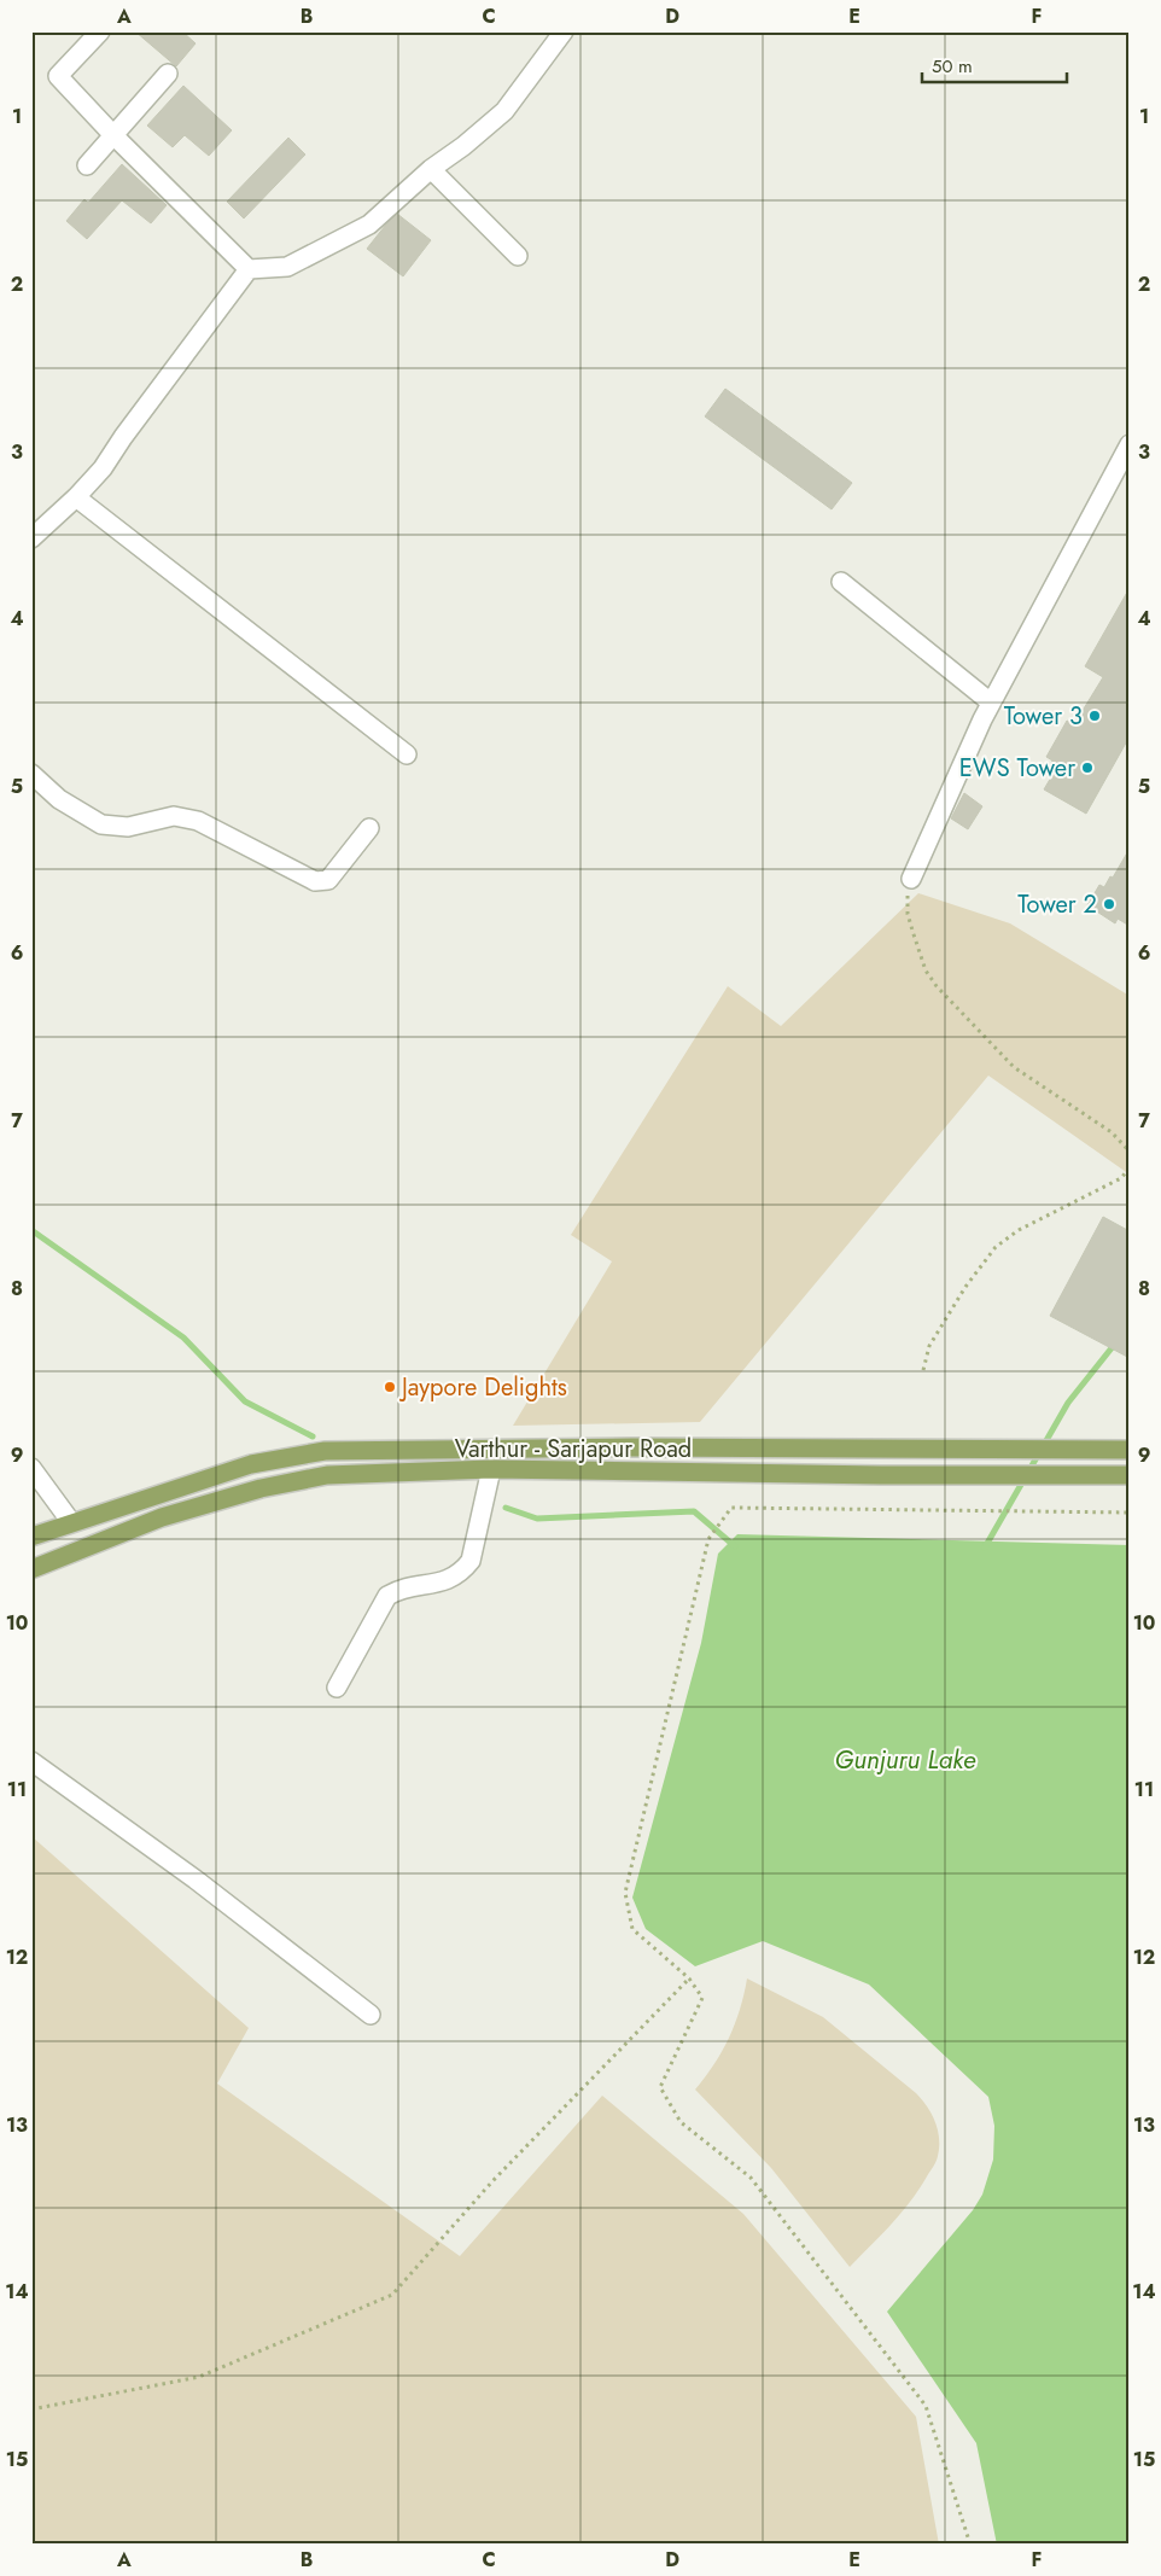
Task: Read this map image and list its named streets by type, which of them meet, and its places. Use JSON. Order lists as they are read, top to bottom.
{
  "streets": {
    "main road": ["Varthur - Sarjapur Road"]
  },
  "water": ["Gunjuru Lake"],
  "places": [
    "Tower 3",
    "EWS Tower",
    "Tower 2",
    "Jaypore Delights"
  ],
  "scale_bar": "50 m",
  "grid": {
    "columns": [
      "A",
      "B",
      "C",
      "D",
      "E",
      "F"
    ],
    "rows": [
      "1",
      "2",
      "3",
      "4",
      "5",
      "6",
      "7",
      "8",
      "9",
      "10",
      "11",
      "12",
      "13",
      "14",
      "15"
    ]
  }
}
